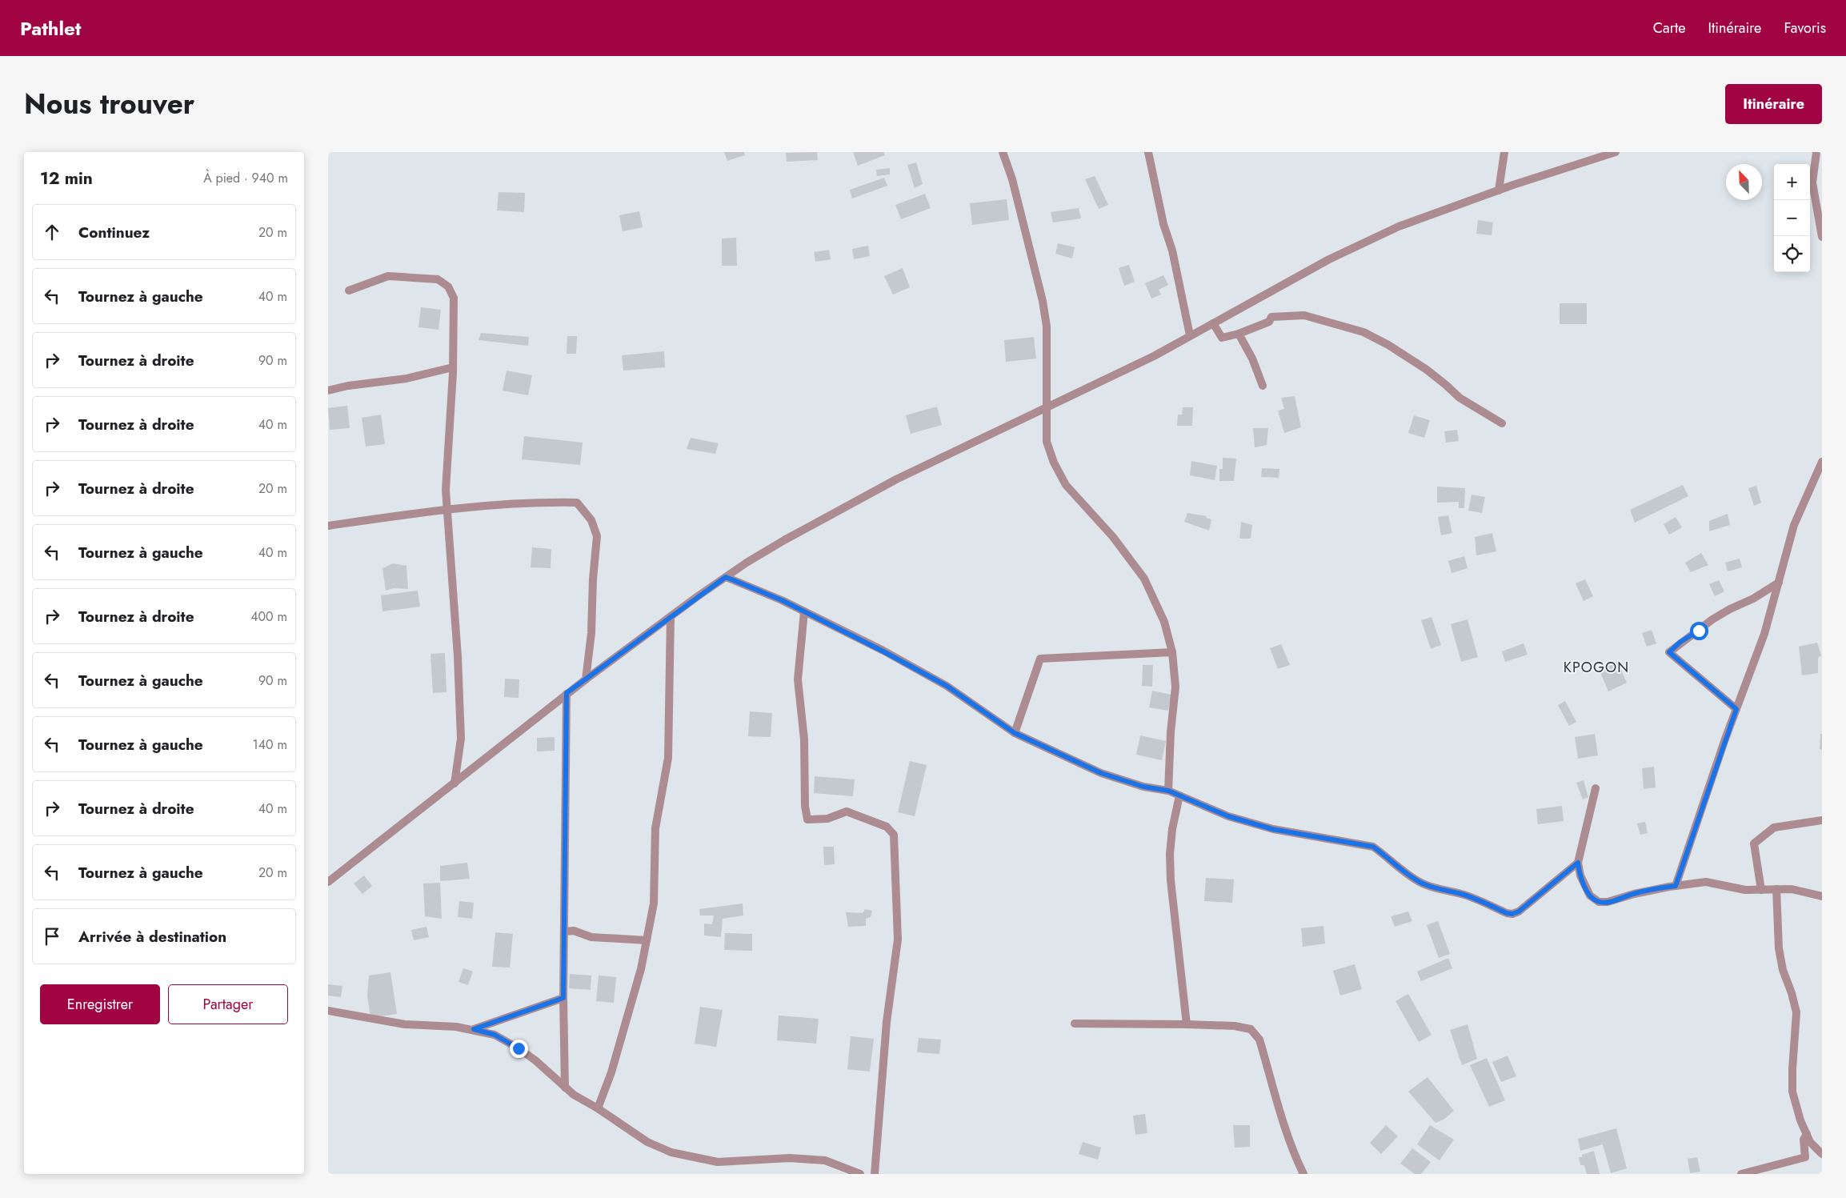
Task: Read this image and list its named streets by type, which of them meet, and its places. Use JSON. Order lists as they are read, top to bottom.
{
  "districts": ["KPOGON"],
  "north": "top left",
  "page": {
    "header": "Pathlet",
    "nav": ["Carte", "Itinéraire", "Favoris"],
    "title": "Nous trouver",
    "buttons": [
      "Itinéraire",
      ["Enregistrer", "Partager"]
    ],
    "heading": ["12 min", "À pied · 940 m"],
    "map_buttons": ["+", "−"],
    "list": [
      ["Continuez", "20 m"],
      ["Tournez à gauche", "40 m"],
      ["Tournez à droite", "90 m"],
      ["Tournez à droite", "40 m"],
      ["Tournez à droite", "20 m"],
      ["Tournez à gauche", "40 m"],
      ["Tournez à droite", "400 m"],
      ["Tournez à gauche", "90 m"],
      ["Tournez à gauche", "140 m"],
      ["Tournez à droite", "40 m"],
      ["Tournez à gauche", "20 m"],
      "Arrivée à destination"
    ]
  }
}
